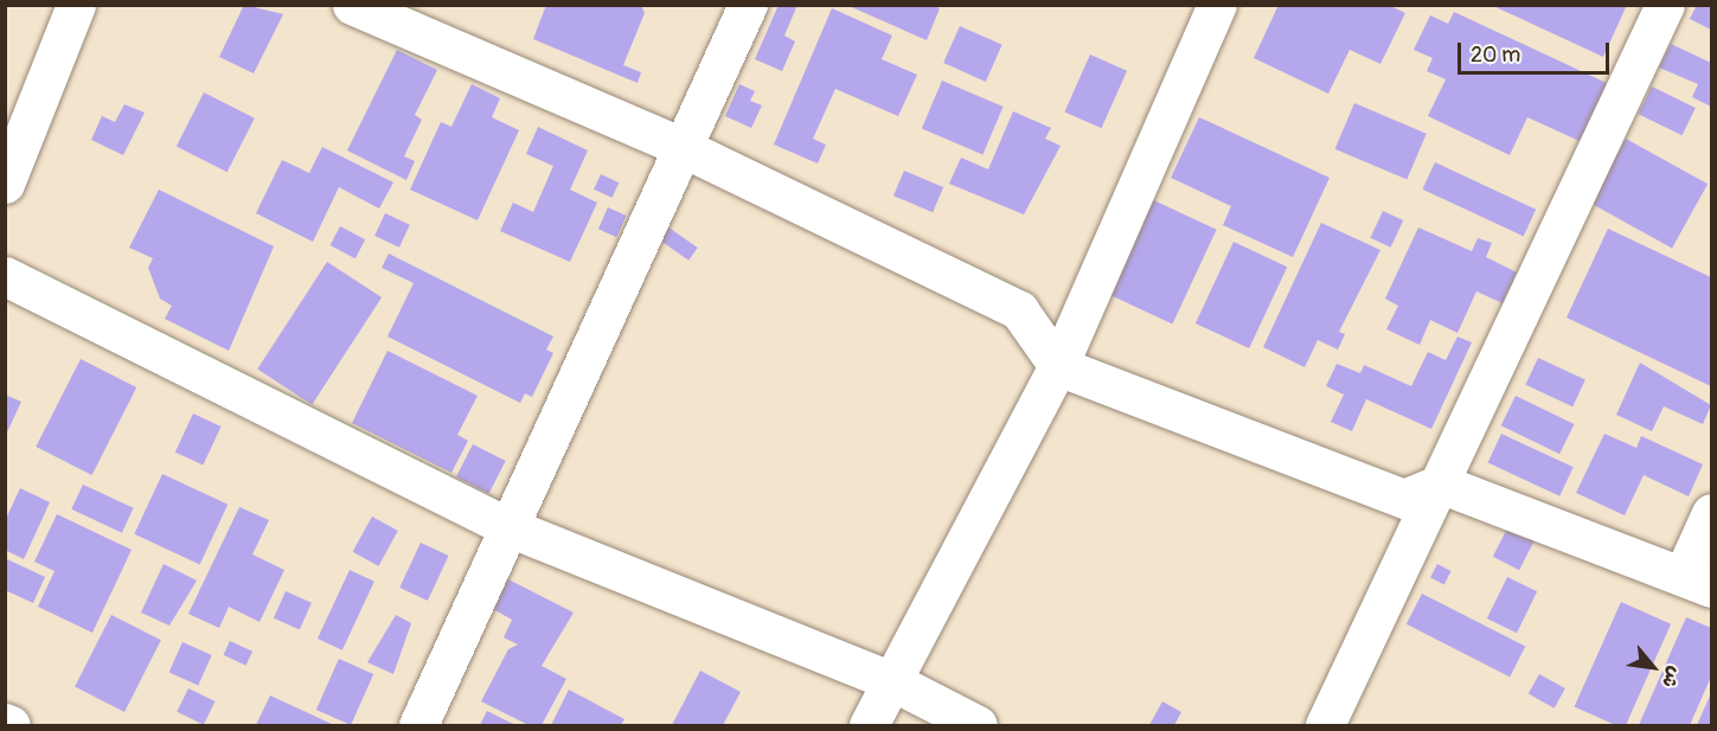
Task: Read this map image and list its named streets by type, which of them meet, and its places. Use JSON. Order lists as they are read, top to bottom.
{
  "scale_bar": "20 m",
  "north": "bottom right"
}
